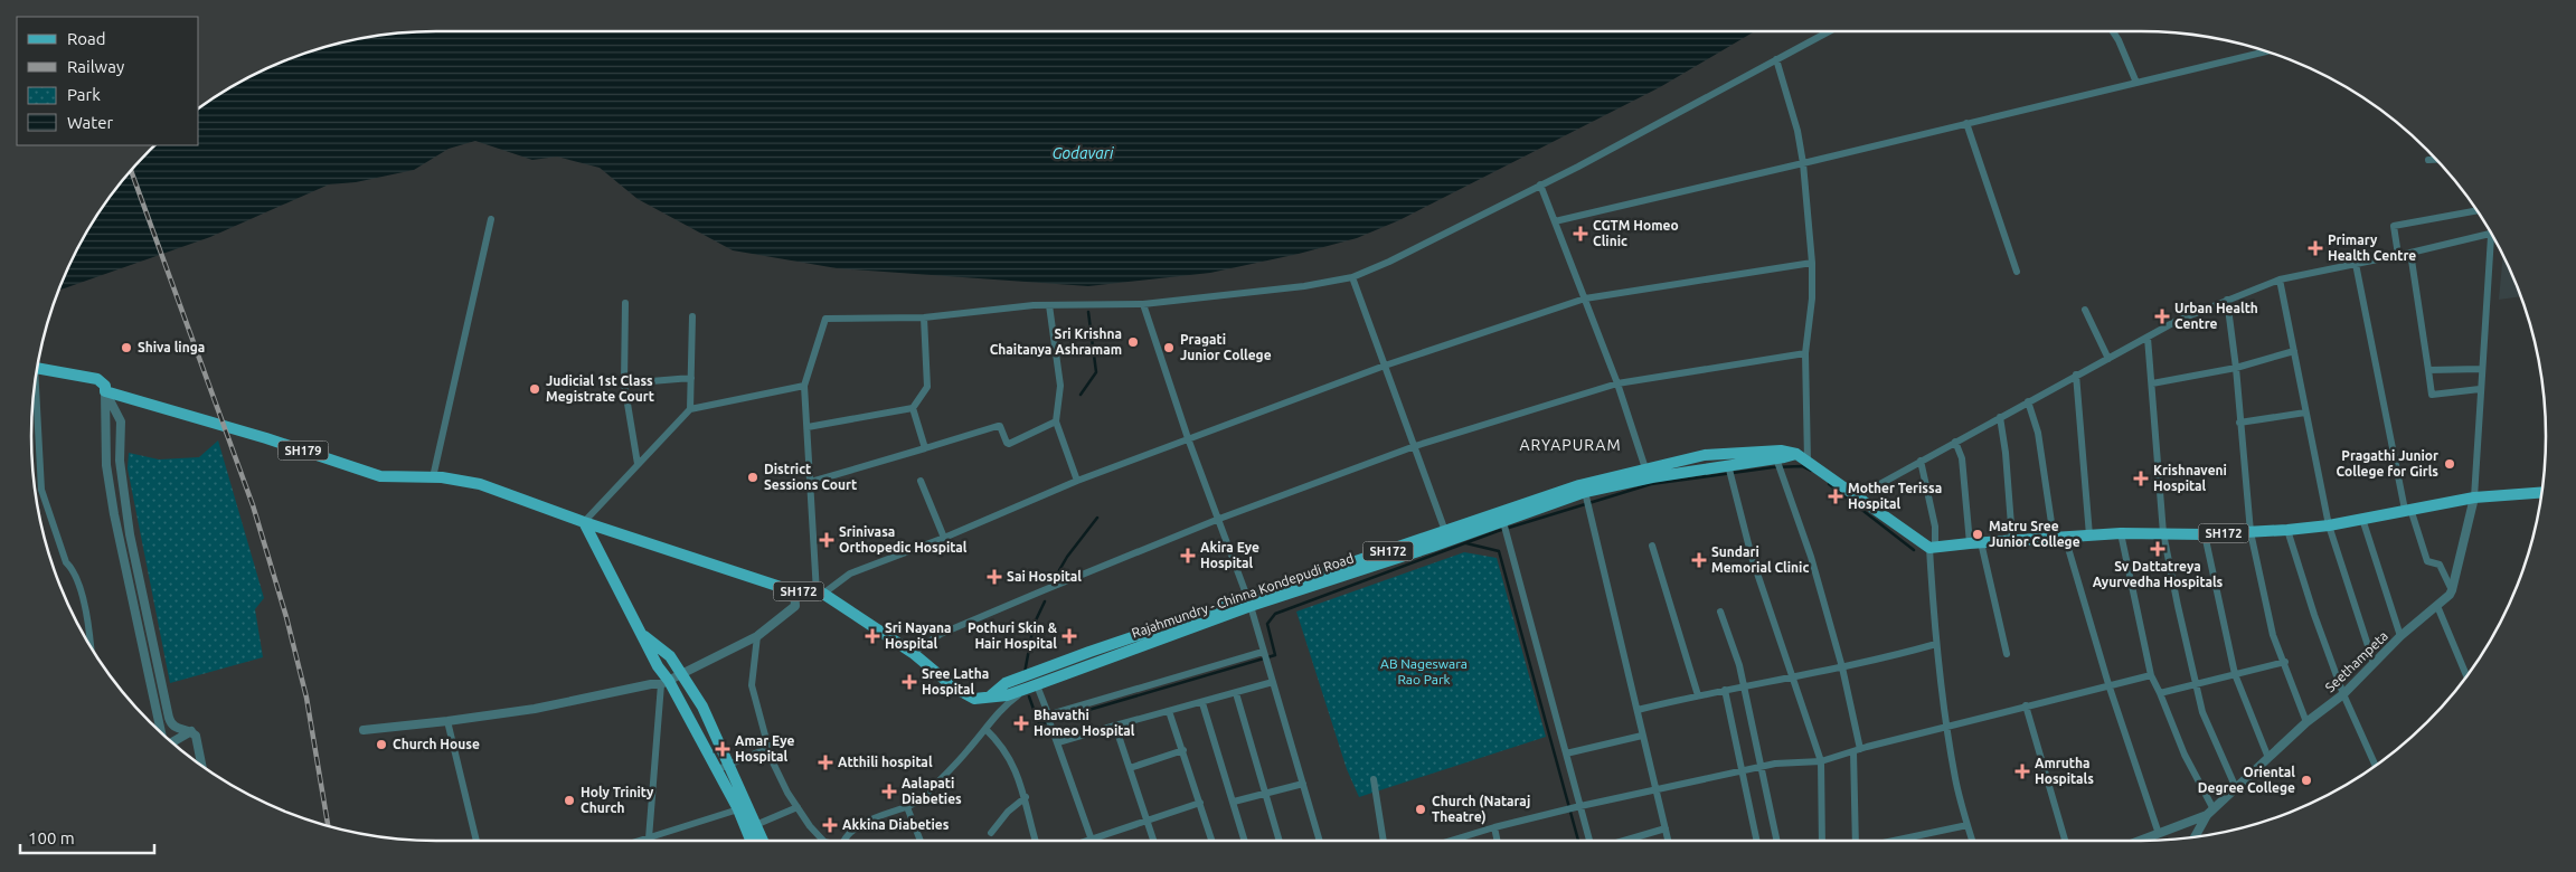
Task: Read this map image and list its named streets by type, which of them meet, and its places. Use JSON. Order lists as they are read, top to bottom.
{
  "streets": {
    "main road": ["SH179", "SH172", "Rajahmundry - Chinna Kondepudi Road"],
    "street": ["Seethampeta"]
  },
  "crossings": [
    ["SH179", "SH172"],
    ["SH172", "Rajahmundry - Chinna Kondepudi Road"],
    ["SH172", "Seethampeta"]
  ],
  "districts": ["ARYAPURAM"],
  "water": ["Godavari"],
  "parks": ["AB Nageswara Rao Park"],
  "places": {
    "health": [
      "CGTM Homeo Clinic",
      "Primary Health Centre",
      "Urban Health Centre",
      "Krishnaveni Hospital",
      "Mother Terissa Hospital",
      "Srinivasa Orthopedic Hospital",
      "Sv Dattatreya Ayurvedha Hospitals",
      "Akira Eye Hospital",
      "Sundari Memorial Clinic",
      "Sai Hospital",
      "Sri Nayana Hospital",
      "Pothuri Skin & Hair Hospital",
      "Sree Latha Hospital",
      "Bhavathi Homeo Hospital",
      "Amar Eye Hospital",
      "Atthili hospital",
      "Amrutha Hospitals",
      "Aalapati Diabeties",
      "Akkina Diabeties"
    ],
    "other": [
      "Sri Krishna Chaitanya Ashramam",
      "Shiva linga",
      "Pragati Junior College",
      "Judicial 1st Class Megistrate Court",
      "Pragathi Junior College for Girls",
      "District Sessions Court",
      "Matru Sree Junior College",
      "Church House",
      "Oriental Degree College",
      "Holy Trinity Church",
      "Church (Nataraj Theatre)"
    ]
  },
  "legend": [
    "Road",
    "Railway",
    "Park",
    "Water"
  ],
  "scale_bar": "100 m"
}
